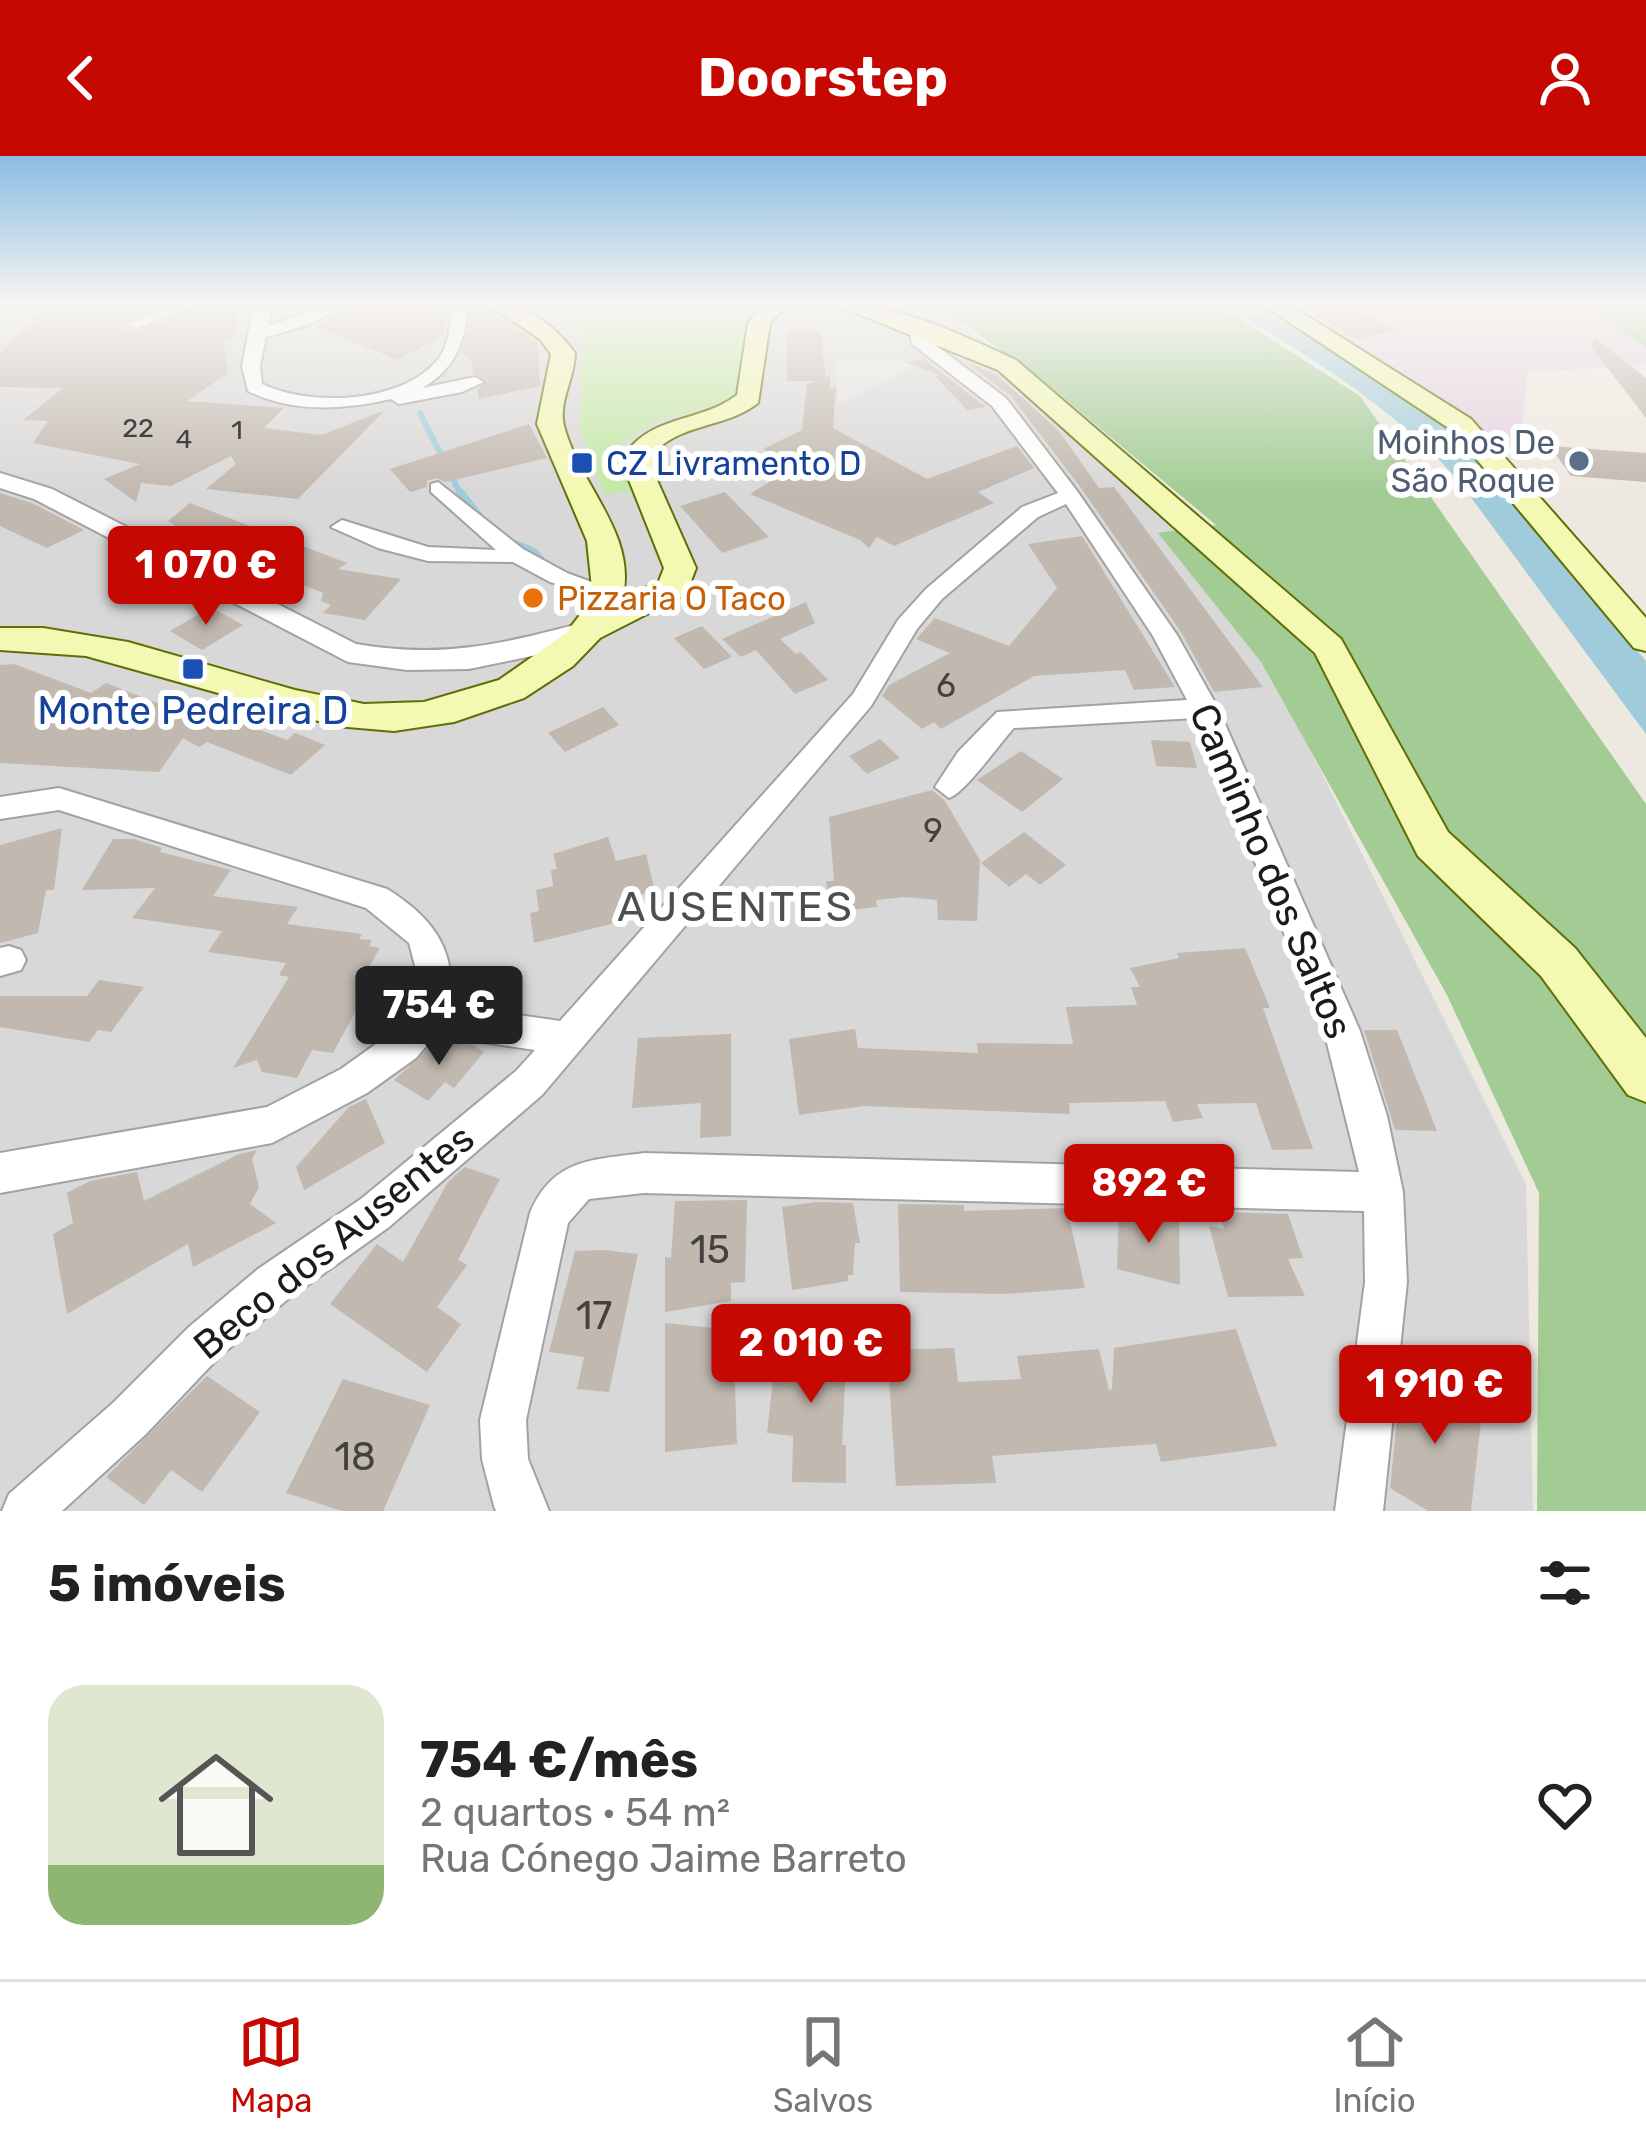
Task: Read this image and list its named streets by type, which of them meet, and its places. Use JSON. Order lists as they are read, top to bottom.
{
  "streets": {
    "street": ["Caminho dos Saltos", "Beco dos Ausentes"]
  },
  "crossings": [
    ["Caminho dos Saltos", "Beco dos Ausentes"]
  ],
  "districts": ["AUSENTES"],
  "places": {
    "other": ["Moinhos De São Roque", "Pizzaria O Taco"],
    "transit": ["CZ Livramento D", "Monte Pedreira D"]
  },
  "house_numbers": [
    "22",
    "1",
    "4",
    "6",
    "9",
    "15",
    "17",
    "18"
  ],
  "page": {
    "header": "Doorstep",
    "price": [
      "1 070 €",
      "754 €",
      "892 €",
      "2 010 €",
      "1 910 €"
    ],
    "heading": "5 imóveis",
    "list": [
      {
        "name": "754 €/mês",
        "note": "2 quartos · 54 m² · Rua Cónego Jaime Barreto"
      }
    ],
    "tabs": ["Mapa", "Salvos", "Início"]
  }
}
